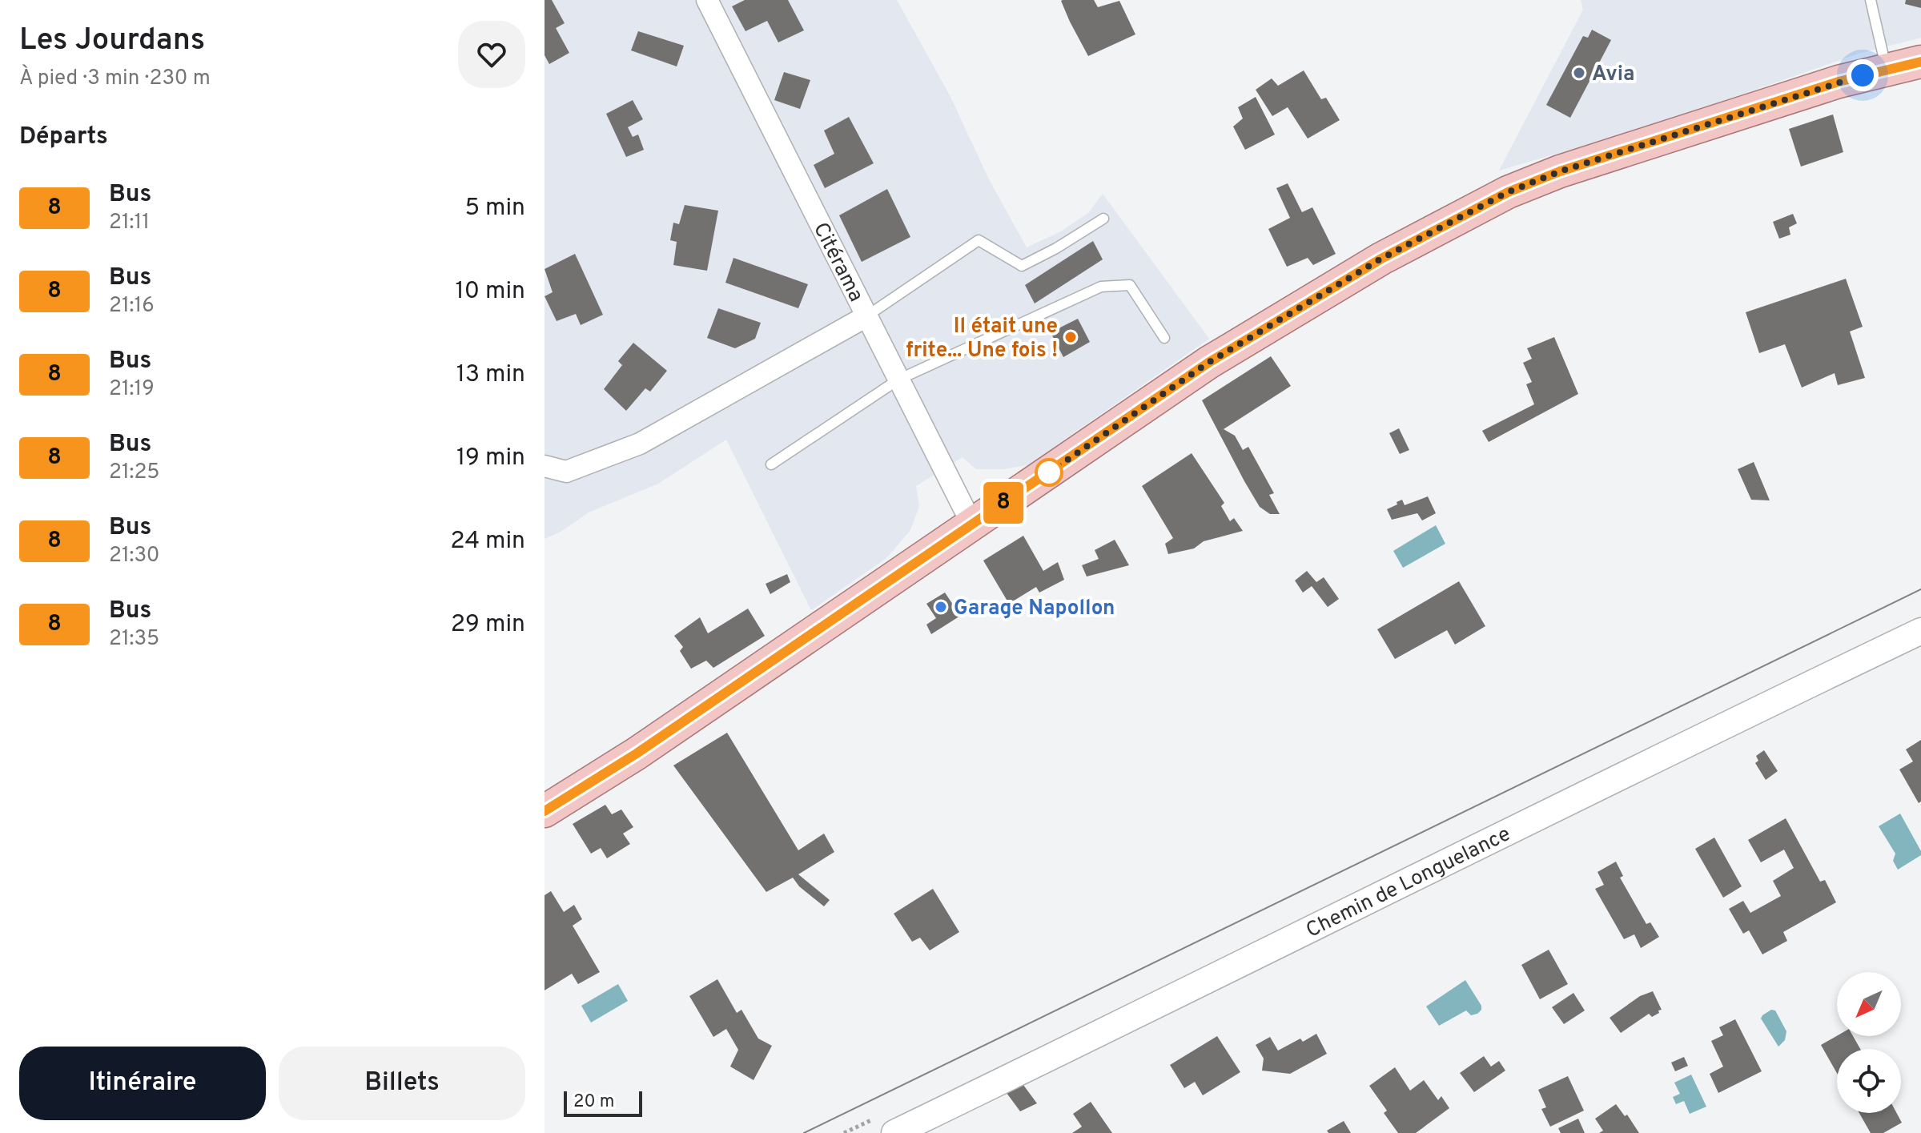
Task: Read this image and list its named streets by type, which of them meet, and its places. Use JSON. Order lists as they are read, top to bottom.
{
  "streets": {
    "street": ["Citérama", "Chemin de Longuelance"]
  },
  "places": ["Avia", "Il était une frite... Une fois !", "Garage Napollon"],
  "lines": ["bus line 8"],
  "scale_bar": "20 m",
  "north": "bottom left",
  "page": {
    "heading": [
      ["Les Jourdans", "À pied · 3 min · 230 m"],
      "Départs"
    ],
    "on_map": "8",
    "list": [
      {
        "mark": "8",
        "name": "Bus",
        "note": "21:11",
        "value": "5 min"
      },
      {
        "mark": "8",
        "name": "Bus",
        "note": "21:16",
        "value": "10 min"
      },
      {
        "mark": "8",
        "name": "Bus",
        "note": "21:19",
        "value": "13 min"
      },
      {
        "mark": "8",
        "name": "Bus",
        "note": "21:25",
        "value": "19 min"
      },
      {
        "mark": "8",
        "name": "Bus",
        "note": "21:30",
        "value": "24 min"
      },
      {
        "mark": "8",
        "name": "Bus",
        "note": "21:35",
        "value": "29 min"
      }
    ],
    "buttons": ["Itinéraire", "Billets"],
    "scale": "20 m"
  }
}
